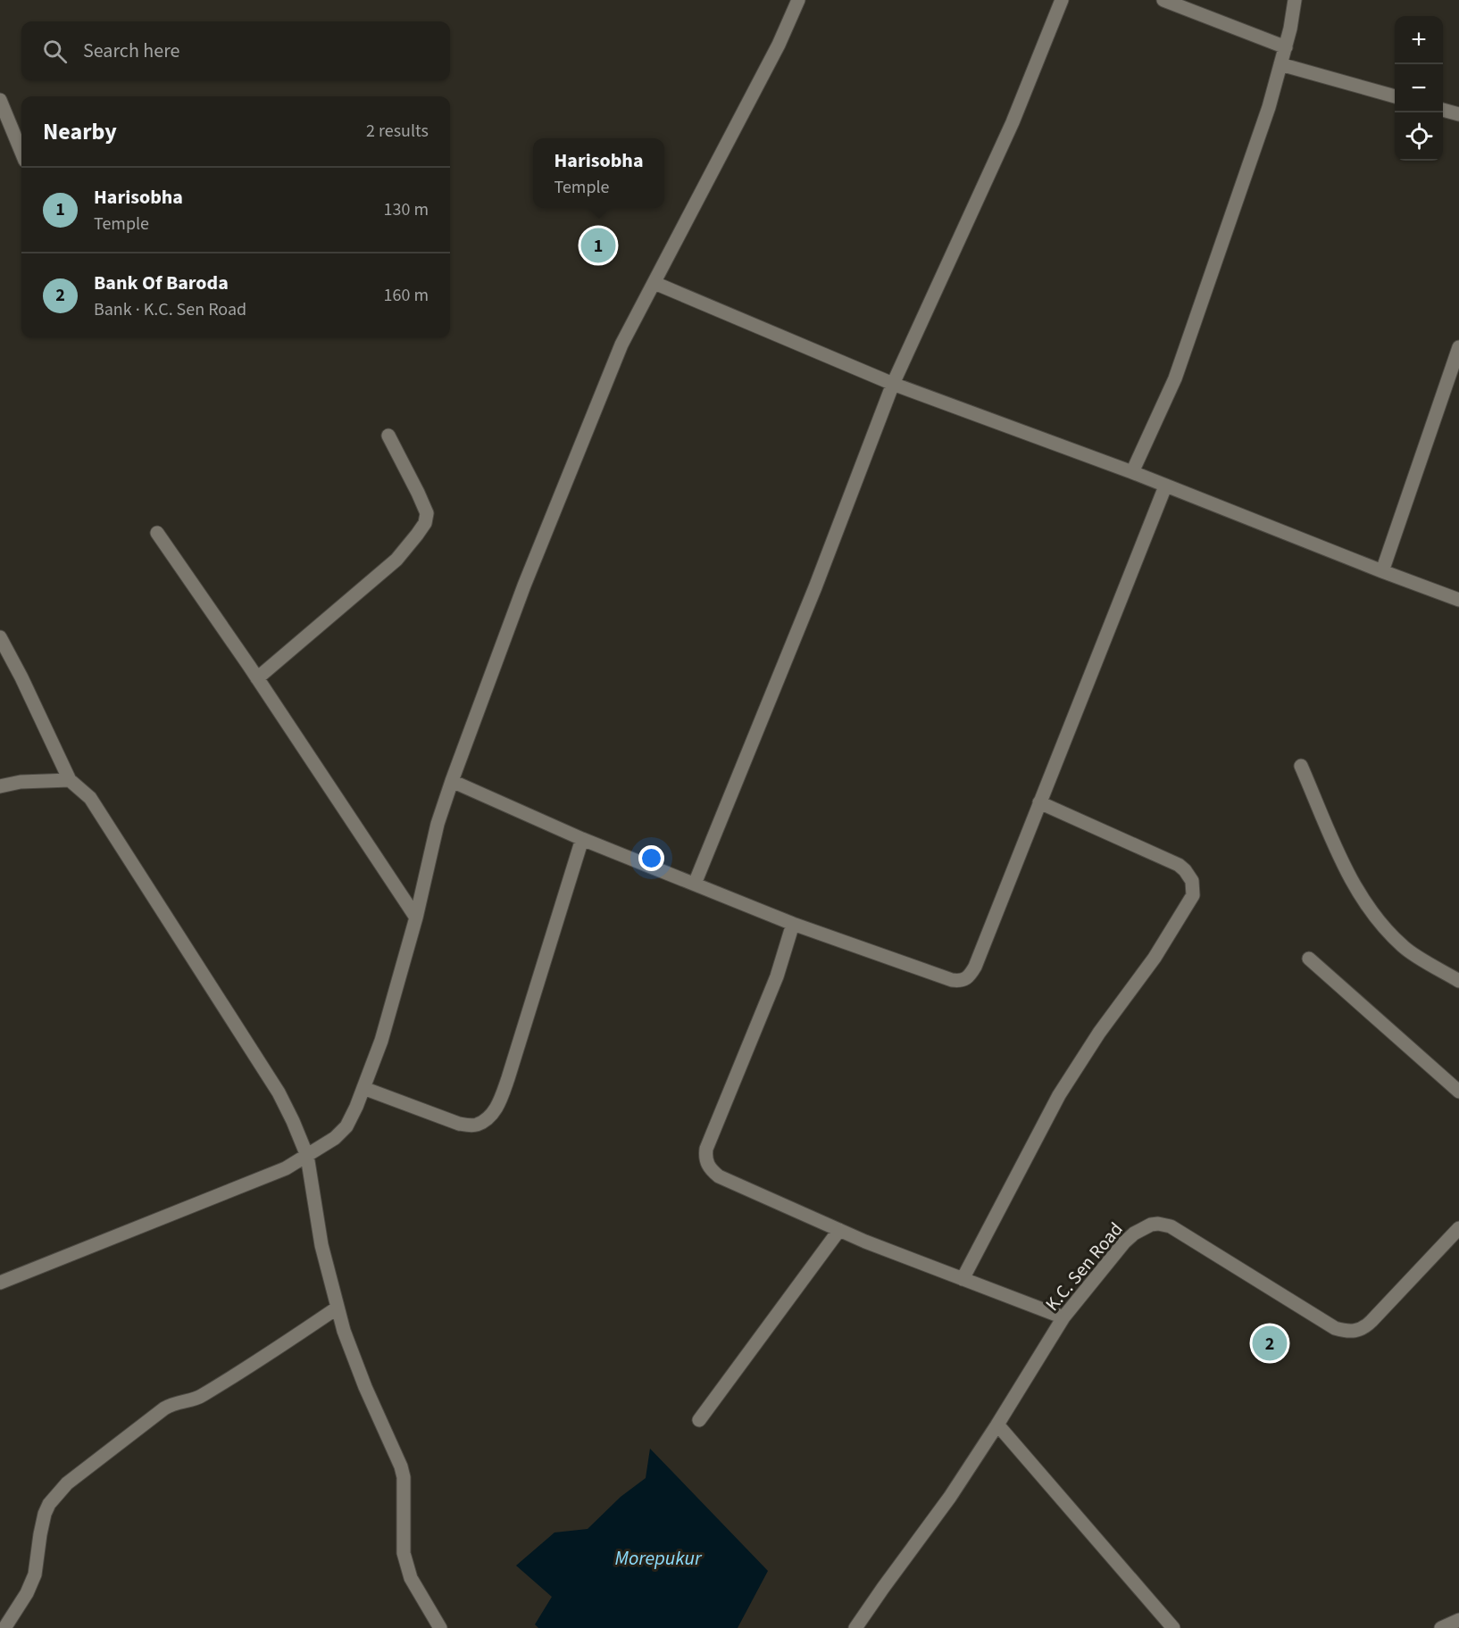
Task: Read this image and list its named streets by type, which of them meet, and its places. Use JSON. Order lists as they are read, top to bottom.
{
  "streets": {
    "street": ["K.C. Sen Road"]
  },
  "water": ["Morepukur"],
  "page": {
    "map_buttons": ["+", "−"],
    "search": "Search here",
    "heading": ["Nearby", "2 results"],
    "popup": ["Harisobha", "Temple"],
    "list": [
      {
        "mark": "1",
        "name": "Harisobha",
        "note": "Temple",
        "value": "130 m"
      },
      {
        "mark": "2",
        "name": "Bank Of Baroda",
        "note": "Bank · K.C. Sen Road",
        "value": "160 m"
      }
    ],
    "pins": ["1", "2"]
  }
}
